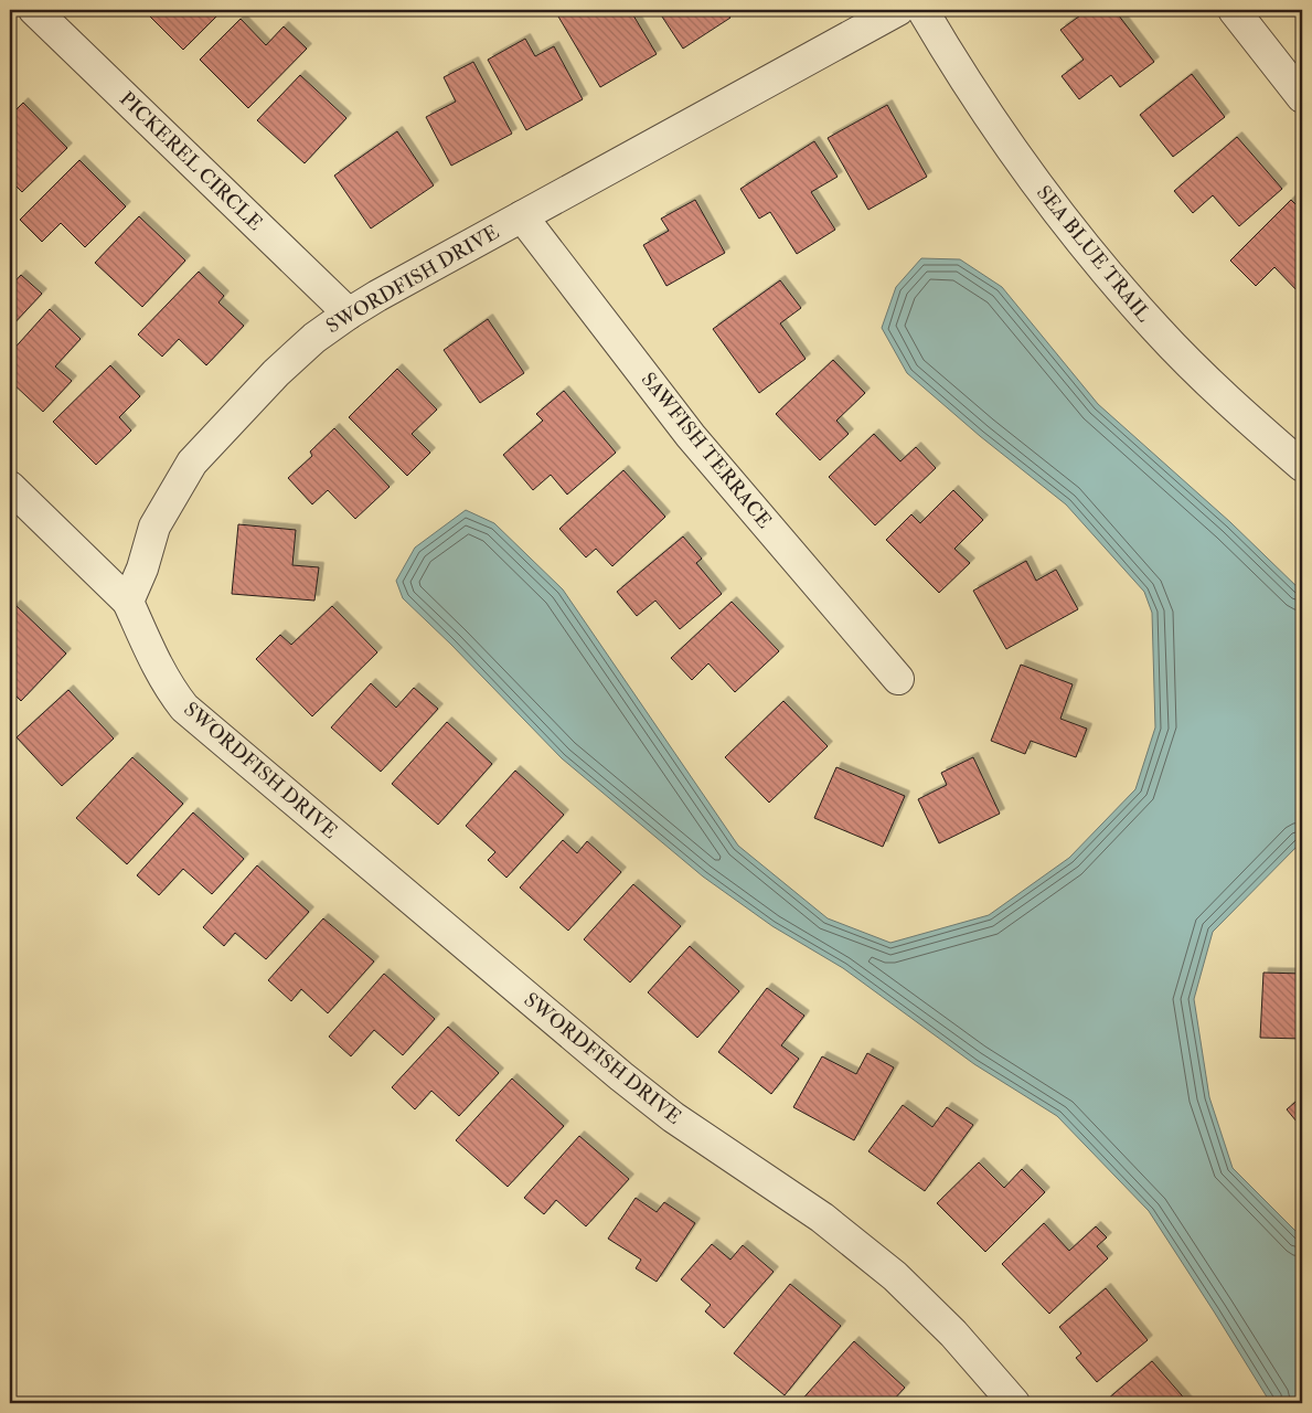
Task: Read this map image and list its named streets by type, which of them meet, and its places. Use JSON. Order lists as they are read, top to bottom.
{
  "streets": {
    "street": [
      "PICKEREL CIRCLE",
      "SEA BLUE TRAIL",
      "SWORDFISH DRIVE",
      "SAWFISH TERRACE"
    ]
  },
  "crossings": [
    ["PICKEREL CIRCLE", "SWORDFISH DRIVE"],
    ["SWORDFISH DRIVE", "SAWFISH TERRACE"]
  ]
}
